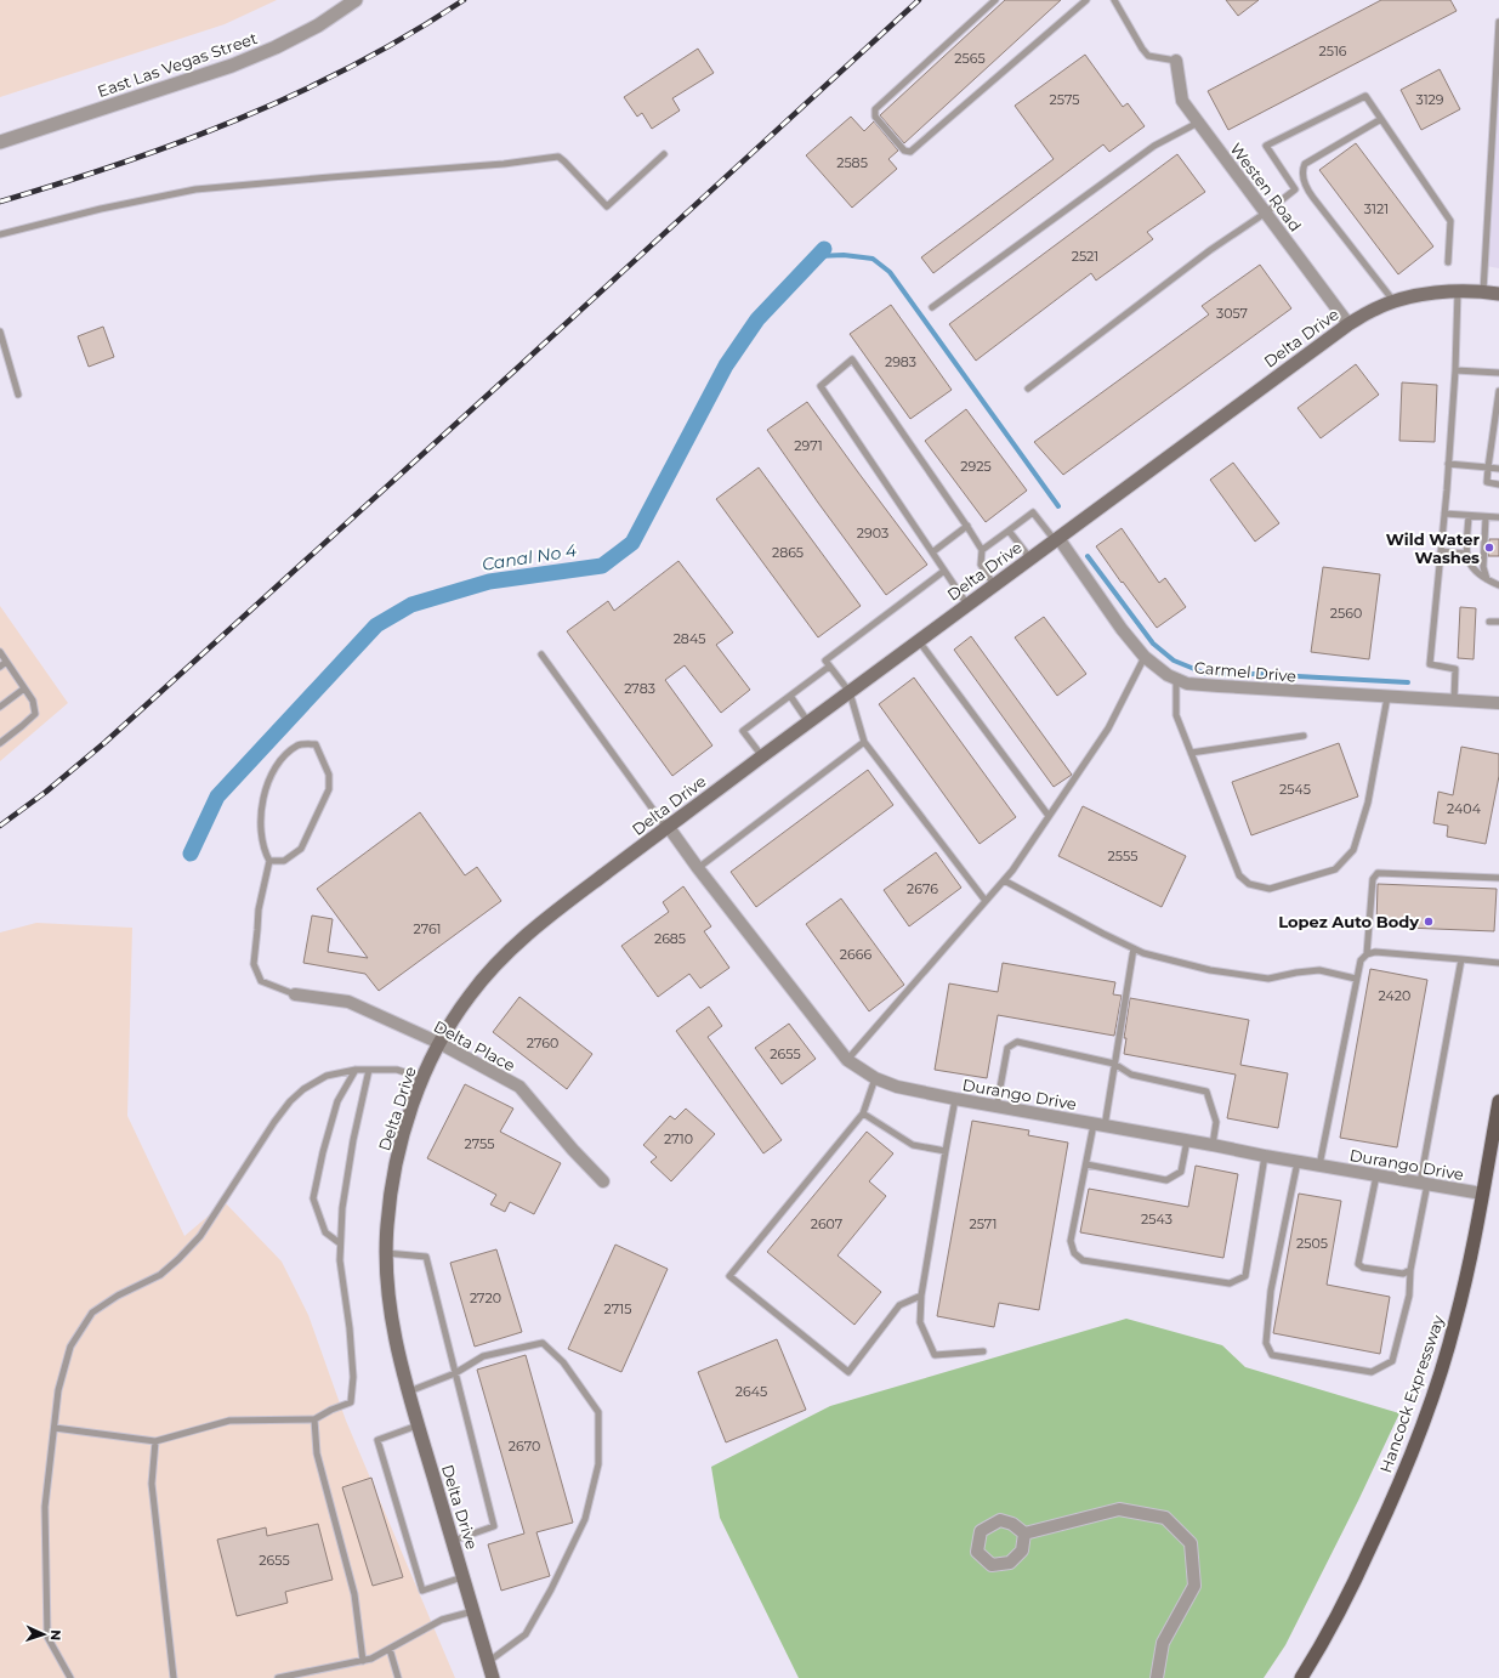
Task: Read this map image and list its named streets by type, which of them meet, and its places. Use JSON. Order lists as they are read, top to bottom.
{
  "streets": {
    "main road": ["Delta Drive", "Hancock Expressway"],
    "street": [
      "East Las Vegas Street",
      "Westen Road",
      "Carmel Drive",
      "Delta Place",
      "Durango Drive"
    ]
  },
  "crossings": [
    ["Westen Road", "Delta Drive"],
    ["Delta Drive", "Carmel Drive"],
    ["Delta Drive", "Delta Place"],
    ["Delta Drive", "Durango Drive"],
    ["Durango Drive", "Hancock Expressway"]
  ],
  "water": ["Canal No 4"],
  "places": ["Wild Water Washes", "Lopez Auto Body"],
  "house_numbers": [
    "2516",
    "2565",
    "2575",
    "3129",
    "2585",
    "3121",
    "2521",
    "3057",
    "2983",
    "2971",
    "2925",
    "2903",
    "2865",
    "2560",
    "2845",
    "2783",
    "2545",
    "2404",
    "2555",
    "2676",
    "2761",
    "2685",
    "2666",
    "2420",
    "2760",
    "2655",
    "2710",
    "2755",
    "2543",
    "2607",
    "2571",
    "2505",
    "2720",
    "2715",
    "2645",
    "2670",
    "2655"
  ],
  "north": "right"
}
